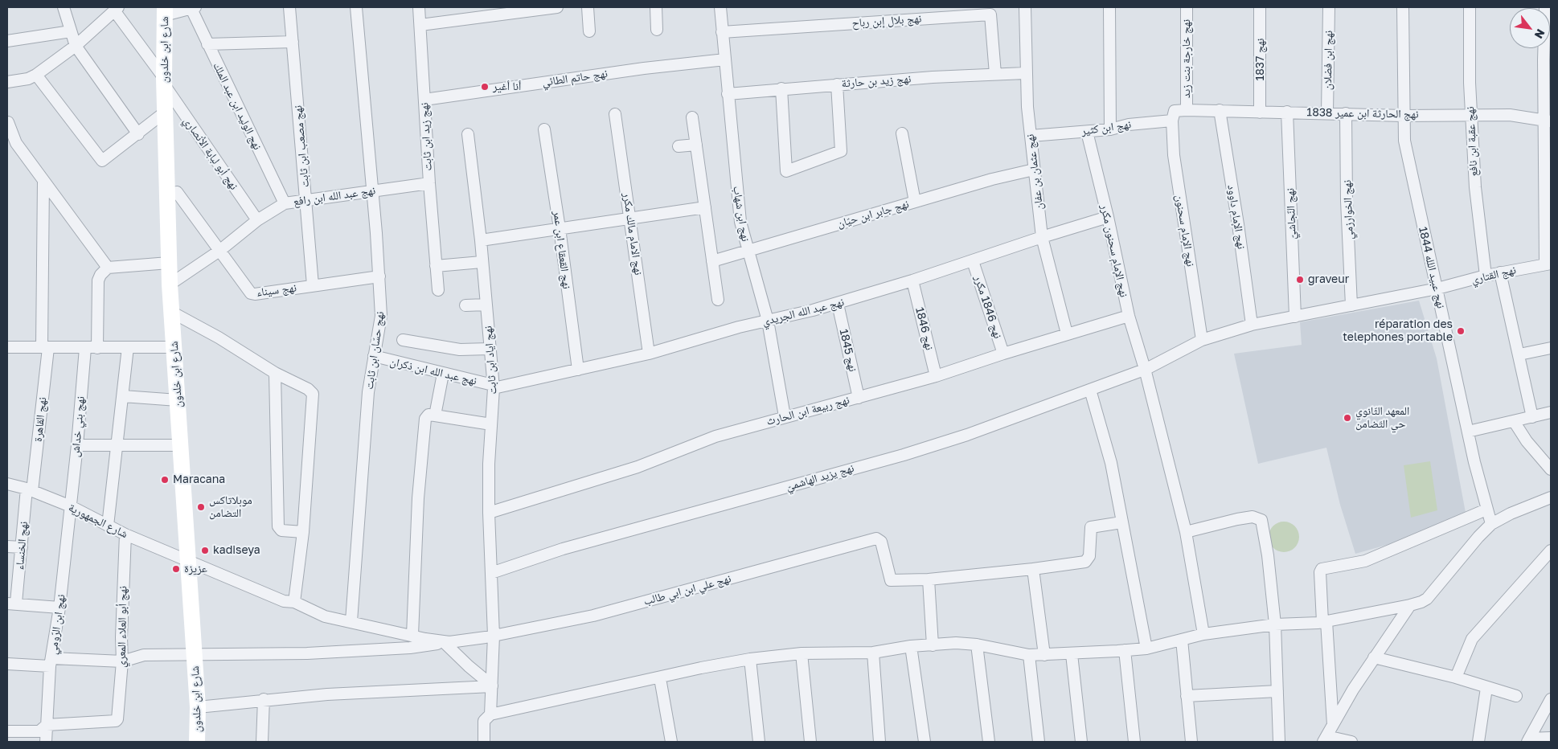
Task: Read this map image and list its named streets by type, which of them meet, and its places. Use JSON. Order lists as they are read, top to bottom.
{
  "streets": {
    "street": [
      "نهج بلال إبن رباح",
      "شارع ابن خلدون",
      "نهج خارجة بنت زيد",
      "نهج 1837",
      "نهج ابن فضلان",
      "نهج حاتم الطائي",
      "نهج زيد بن حارثة",
      "نهج الوليد ابن عبد الملك",
      "نهج الحارثة ابن عمير 1838",
      "نهج ابن كثير",
      "نهج زيد ابن ثابت",
      "نهج عقبة ابن نافع",
      "نهج مصعب ابن ثابت",
      "نهج أبو لبابة الأنصاري",
      "نهج عثمان بن عفان",
      "نهج عبد الله ابن رافع",
      "نهج الخوارزمي",
      "نهج ابن شهاب",
      "نهج جابر ابن حيّان",
      "نهج النّجاشيّ",
      "نهج الإمام داوود",
      "نهج الإمام سحنون",
      "نهج الامام مالك مكرر",
      "نهج القعقاع ابن عمر",
      "نهج الإمام سحنون مكرر",
      "نهج عبيد اللله 1844",
      "نهج القتاري",
      "نهج سيناء",
      "نهج 1846 مكرر",
      "نهج عبد الله الجريدي",
      "نهج 1846",
      "نهج حسّان ابن ثابت",
      "نهج 1845",
      "نهج اياد ابن ثابت",
      "نهج عبد الله ابن ذكران",
      "نهج ربيعة ابن الحارث",
      "نهج القاهرة",
      "نهج بني خداش",
      "نهج يزيد الهاشميّ",
      "شارع الجمهورية",
      "نهج الخنساء",
      "نهج علي ابن ابي طالب",
      "نهج ابن الرّومي",
      "نهج أبو العلاء المعري"
    ]
  },
  "crossings": [
    ["نهج بلال إبن رباح", "نهج زيد بن حارثة"],
    ["نهج بلال إبن رباح", "نهج ابن شهاب"],
    ["شارع ابن خلدون", "نهج أبو لبابة الأنصاري"],
    ["شارع ابن خلدون", "نهج عبد الله ابن رافع"],
    ["شارع ابن خلدون", "شارع الجمهورية"],
    ["شارع ابن خلدون", "نهج علي ابن ابي طالب"],
    ["نهج خارجة بنت زيد", "نهج الحارثة ابن عمير 1838"],
    ["نهج 1837", "نهج الحارثة ابن عمير 1838"],
    ["نهج ابن فضلان", "نهج الحارثة ابن عمير 1838"],
    ["نهج حاتم الطائي", "نهج زيد ابن ثابت"],
    ["نهج حاتم الطائي", "نهج ابن شهاب"],
    ["نهج زيد بن حارثة", "نهج عثمان بن عفان"],
    ["نهج زيد بن حارثة", "نهج ابن شهاب"],
    ["نهج الوليد ابن عبد الملك", "نهج عبد الله ابن رافع"],
    ["نهج الحارثة ابن عمير 1838", "نهج ابن كثير"],
    ["نهج الحارثة ابن عمير 1838", "نهج عقبة ابن نافع"],
    ["نهج الحارثة ابن عمير 1838", "نهج الخوارزمي"],
    ["نهج الحارثة ابن عمير 1838", "نهج النّجاشيّ"],
    ["نهج الحارثة ابن عمير 1838", "نهج الإمام داوود"],
    ["نهج الحارثة ابن عمير 1838", "نهج الإمام سحنون"],
    ["نهج الحارثة ابن عمير 1838", "نهج عبيد اللله 1844"],
    ["نهج ابن كثير", "نهج عثمان بن عفان"],
    ["نهج ابن كثير", "نهج الإمام سحنون"],
    ["نهج ابن كثير", "نهج الإمام سحنون مكرر"],
    ["نهج زيد ابن ثابت", "نهج عبد الله ابن رافع"],
    ["نهج عقبة ابن نافع", "نهج القتاري"],
    ["نهج مصعب ابن ثابت", "نهج عبد الله ابن رافع"],
    ["نهج مصعب ابن ثابت", "نهج سيناء"],
    ["نهج أبو لبابة الأنصاري", "نهج عبد الله ابن رافع"],
    ["نهج عثمان بن عفان", "نهج جابر ابن حيّان"],
    ["نهج عثمان بن عفان", "نهج عبد الله الجريدي"],
    ["نهج عثمان بن عفان", "نهج ربيعة ابن الحارث"],
    ["نهج عبد الله ابن رافع", "نهج سيناء"],
    ["نهج عبد الله ابن رافع", "نهج حسّان ابن ثابت"],
    ["نهج الخوارزمي", "نهج القتاري"],
    ["نهج ابن شهاب", "نهج جابر ابن حيّان"],
    ["نهج ابن شهاب", "نهج عبد الله الجريدي"],
    ["نهج ابن شهاب", "نهج ربيعة ابن الحارث"],
    ["نهج النّجاشيّ", "نهج القتاري"],
    ["نهج النّجاشيّ", "نهج يزيد الهاشميّ"],
    ["نهج الإمام داوود", "نهج يزيد الهاشميّ"],
    ["نهج الإمام سحنون", "نهج يزيد الهاشميّ"],
    ["نهج الامام مالك مكرر", "نهج عبد الله الجريدي"],
    ["نهج القعقاع ابن عمر", "نهج عبد الله الجريدي"],
    ["نهج الإمام سحنون مكرر", "نهج عبد الله الجريدي"],
    ["نهج الإمام سحنون مكرر", "نهج ربيعة ابن الحارث"],
    ["نهج الإمام سحنون مكرر", "نهج يزيد الهاشميّ"],
    ["نهج عبيد اللله 1844", "نهج القتاري"],
    ["نهج القتاري", "نهج يزيد الهاشميّ"],
    ["نهج سيناء", "نهج حسّان ابن ثابت"],
    ["نهج 1846 مكرر", "نهج عبد الله الجريدي"],
    ["نهج 1846 مكرر", "نهج ربيعة ابن الحارث"],
    ["نهج عبد الله الجريدي", "نهج 1846"],
    ["نهج عبد الله الجريدي", "نهج 1845"],
    ["نهج عبد الله الجريدي", "نهج اياد ابن ثابت"],
    ["نهج عبد الله الجريدي", "نهج عبد الله ابن ذكران"],
    ["نهج 1846", "نهج ربيعة ابن الحارث"],
    ["نهج حسّان ابن ثابت", "نهج عبد الله ابن ذكران"],
    ["نهج حسّان ابن ثابت", "شارع الجمهورية"],
    ["نهج 1845", "نهج ربيعة ابن الحارث"],
    ["نهج اياد ابن ثابت", "نهج عبد الله ابن ذكران"],
    ["نهج اياد ابن ثابت", "نهج ربيعة ابن الحارث"],
    ["نهج اياد ابن ثابت", "نهج يزيد الهاشميّ"],
    ["نهج اياد ابن ثابت", "نهج علي ابن ابي طالب"],
    ["نهج القاهرة", "شارع الجمهورية"],
    ["نهج القاهرة", "نهج الخنساء"],
    ["نهج بني خداش", "شارع الجمهورية"],
    ["نهج بني خداش", "نهج ابن الرّومي"],
    ["شارع الجمهورية", "نهج الخنساء"],
    ["شارع الجمهورية", "نهج علي ابن ابي طالب"],
    ["شارع الجمهورية", "نهج ابن الرّومي"],
    ["شارع الجمهورية", "نهج أبو العلاء المعري"],
    ["نهج علي ابن ابي طالب", "نهج ابن الرّومي"],
    ["نهج علي ابن ابي طالب", "نهج أبو العلاء المعري"],
    ["نهج ابن الرّومي", "نهج أبو العلاء المعري"]
  ],
  "places": [
    "أنا أغير",
    "graveur",
    "réparation des telephones portable",
    "المعهد الثّانوي حي التّضامن",
    "Maracana",
    "موبلاتاكس التضامن",
    "kadiseya",
    "عزيزة"
  ],
  "north": "bottom right"
}
